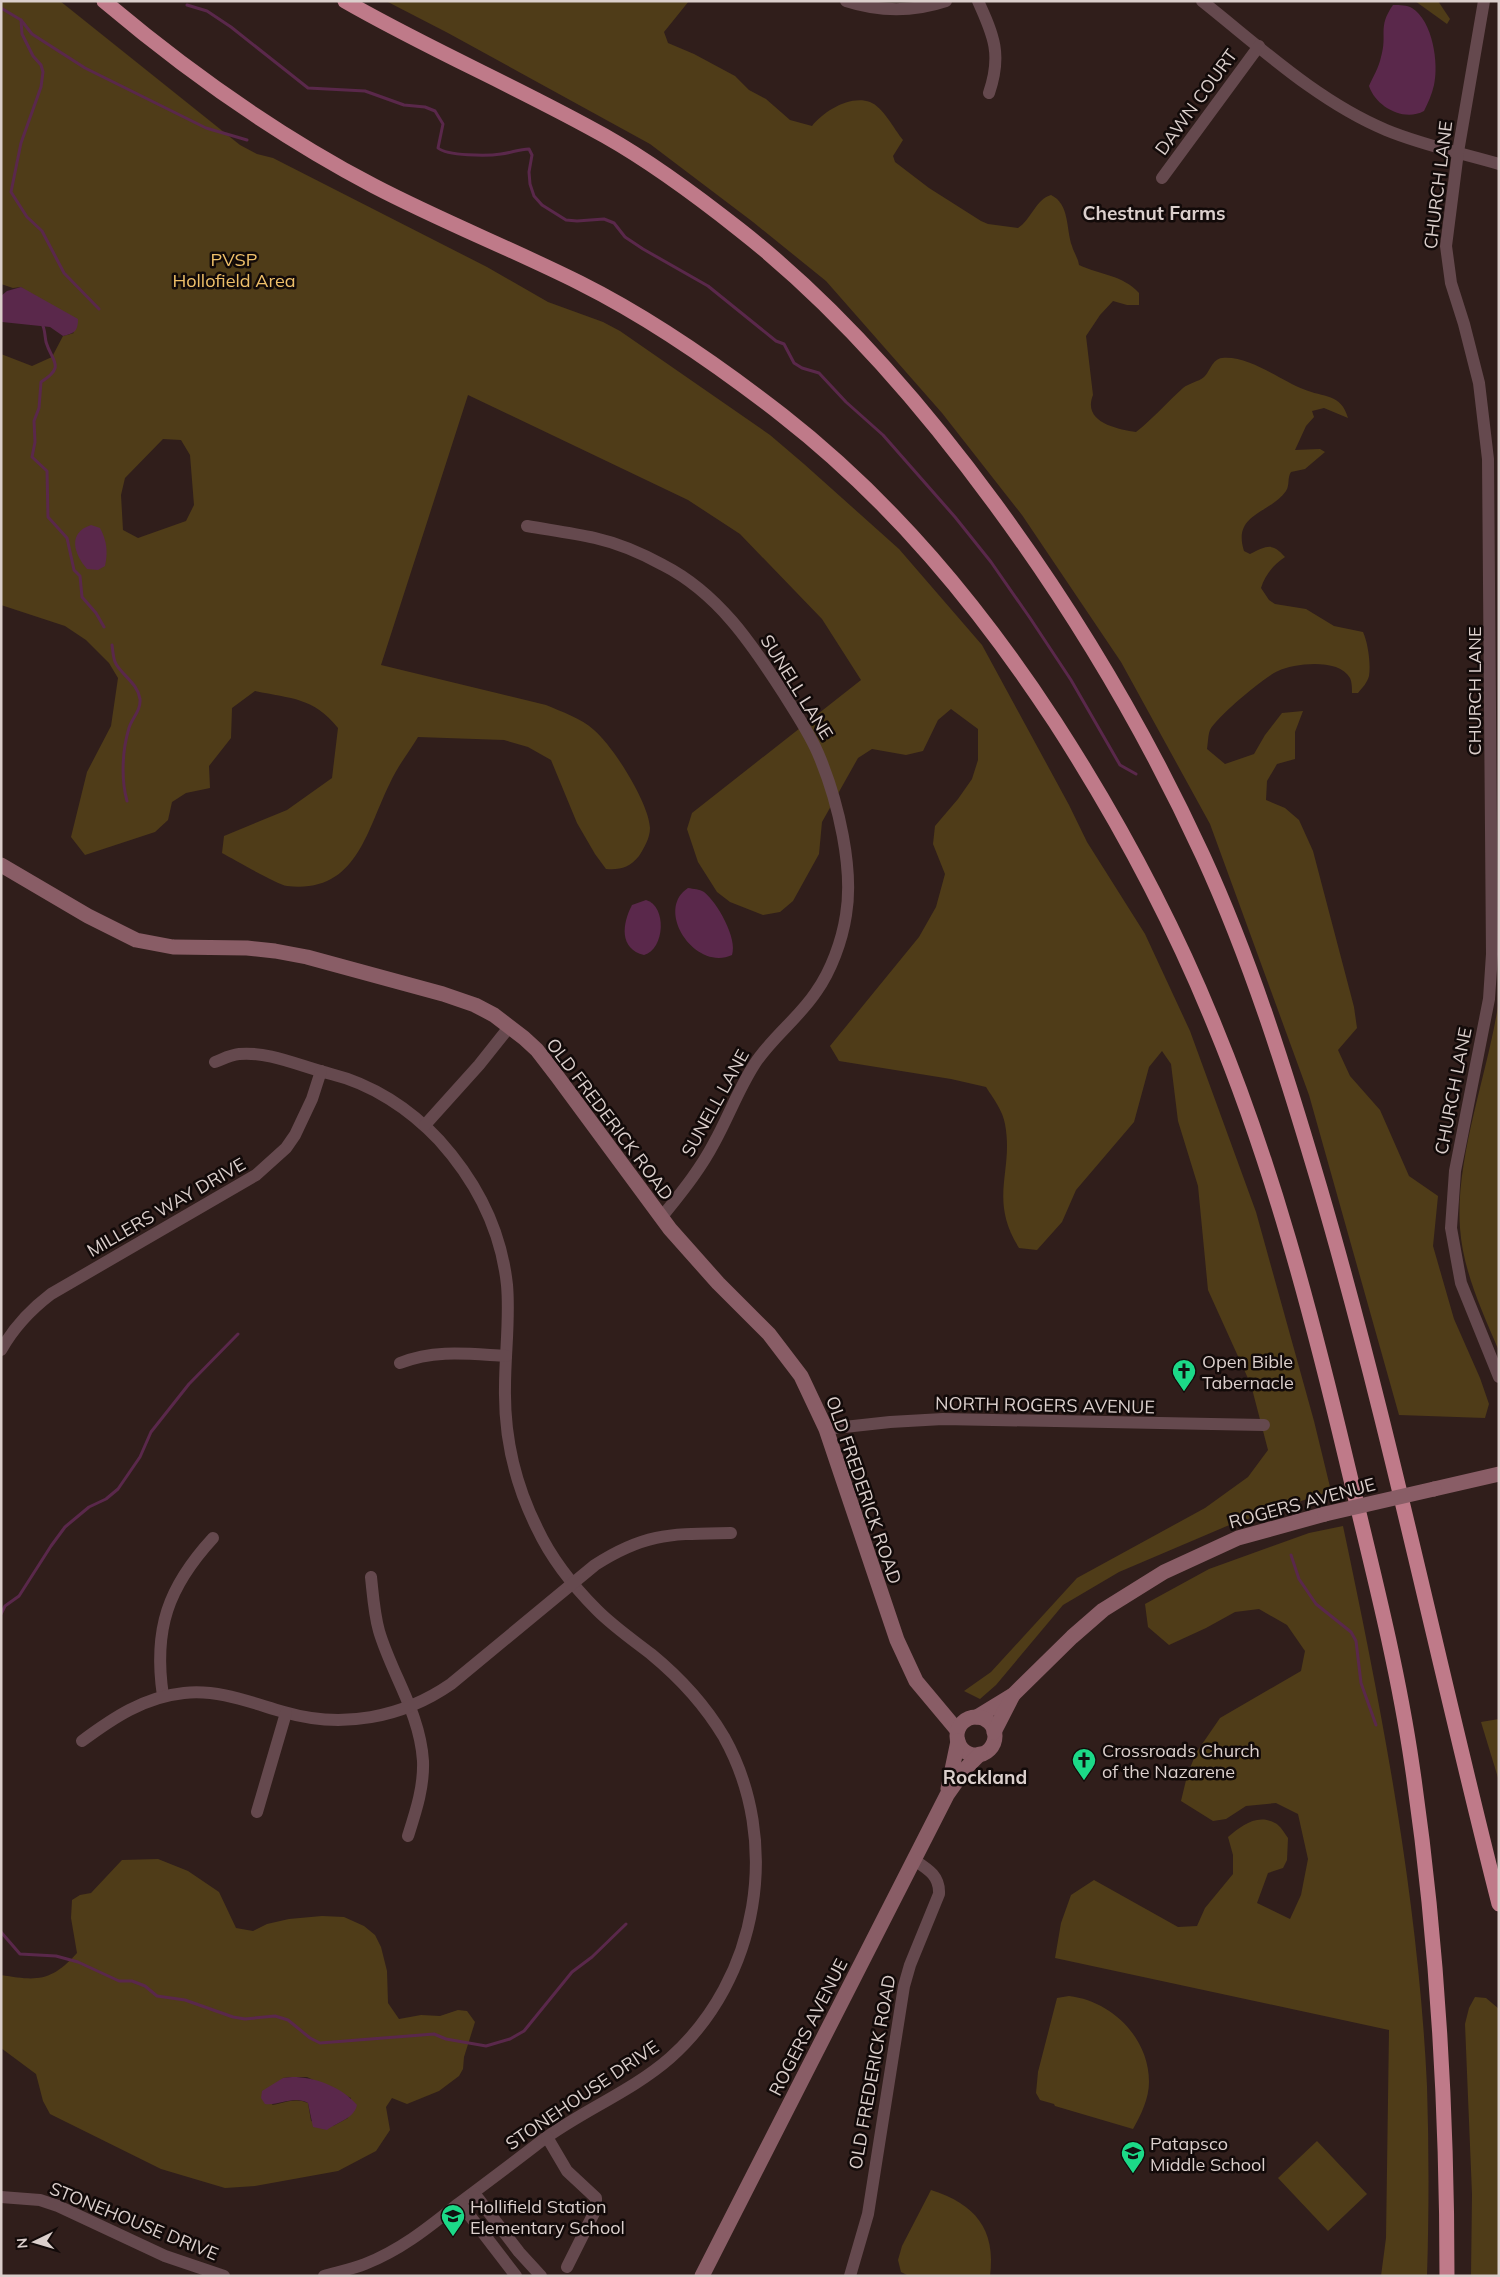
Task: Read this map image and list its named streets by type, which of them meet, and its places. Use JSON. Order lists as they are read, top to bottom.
{
  "streets": {
    "street": [
      "DAWN COURT",
      "CHURCH LANE",
      "SUNELL LANE",
      "OLD FREDERICK ROAD",
      "MILLERS WAY DRIVE",
      "NORTH ROGERS AVENUE",
      "ROGERS AVENUE",
      "STONEHOUSE DRIVE"
    ]
  },
  "crossings": [
    ["SUNELL LANE", "OLD FREDERICK ROAD"],
    ["OLD FREDERICK ROAD", "NORTH ROGERS AVENUE"],
    ["OLD FREDERICK ROAD", "ROGERS AVENUE"],
    ["MILLERS WAY DRIVE", "STONEHOUSE DRIVE"]
  ],
  "districts": ["Chestnut Farms", "Rockland"],
  "parks": ["PVSP Hollofield Area"],
  "places": {
    "church": ["Open Bible Tabernacle", "Crossroads Church of the Nazarene"],
    "school or university": ["Patapsco Middle School", "Hollifield Station Elementary School"]
  },
  "north": "left"
}
